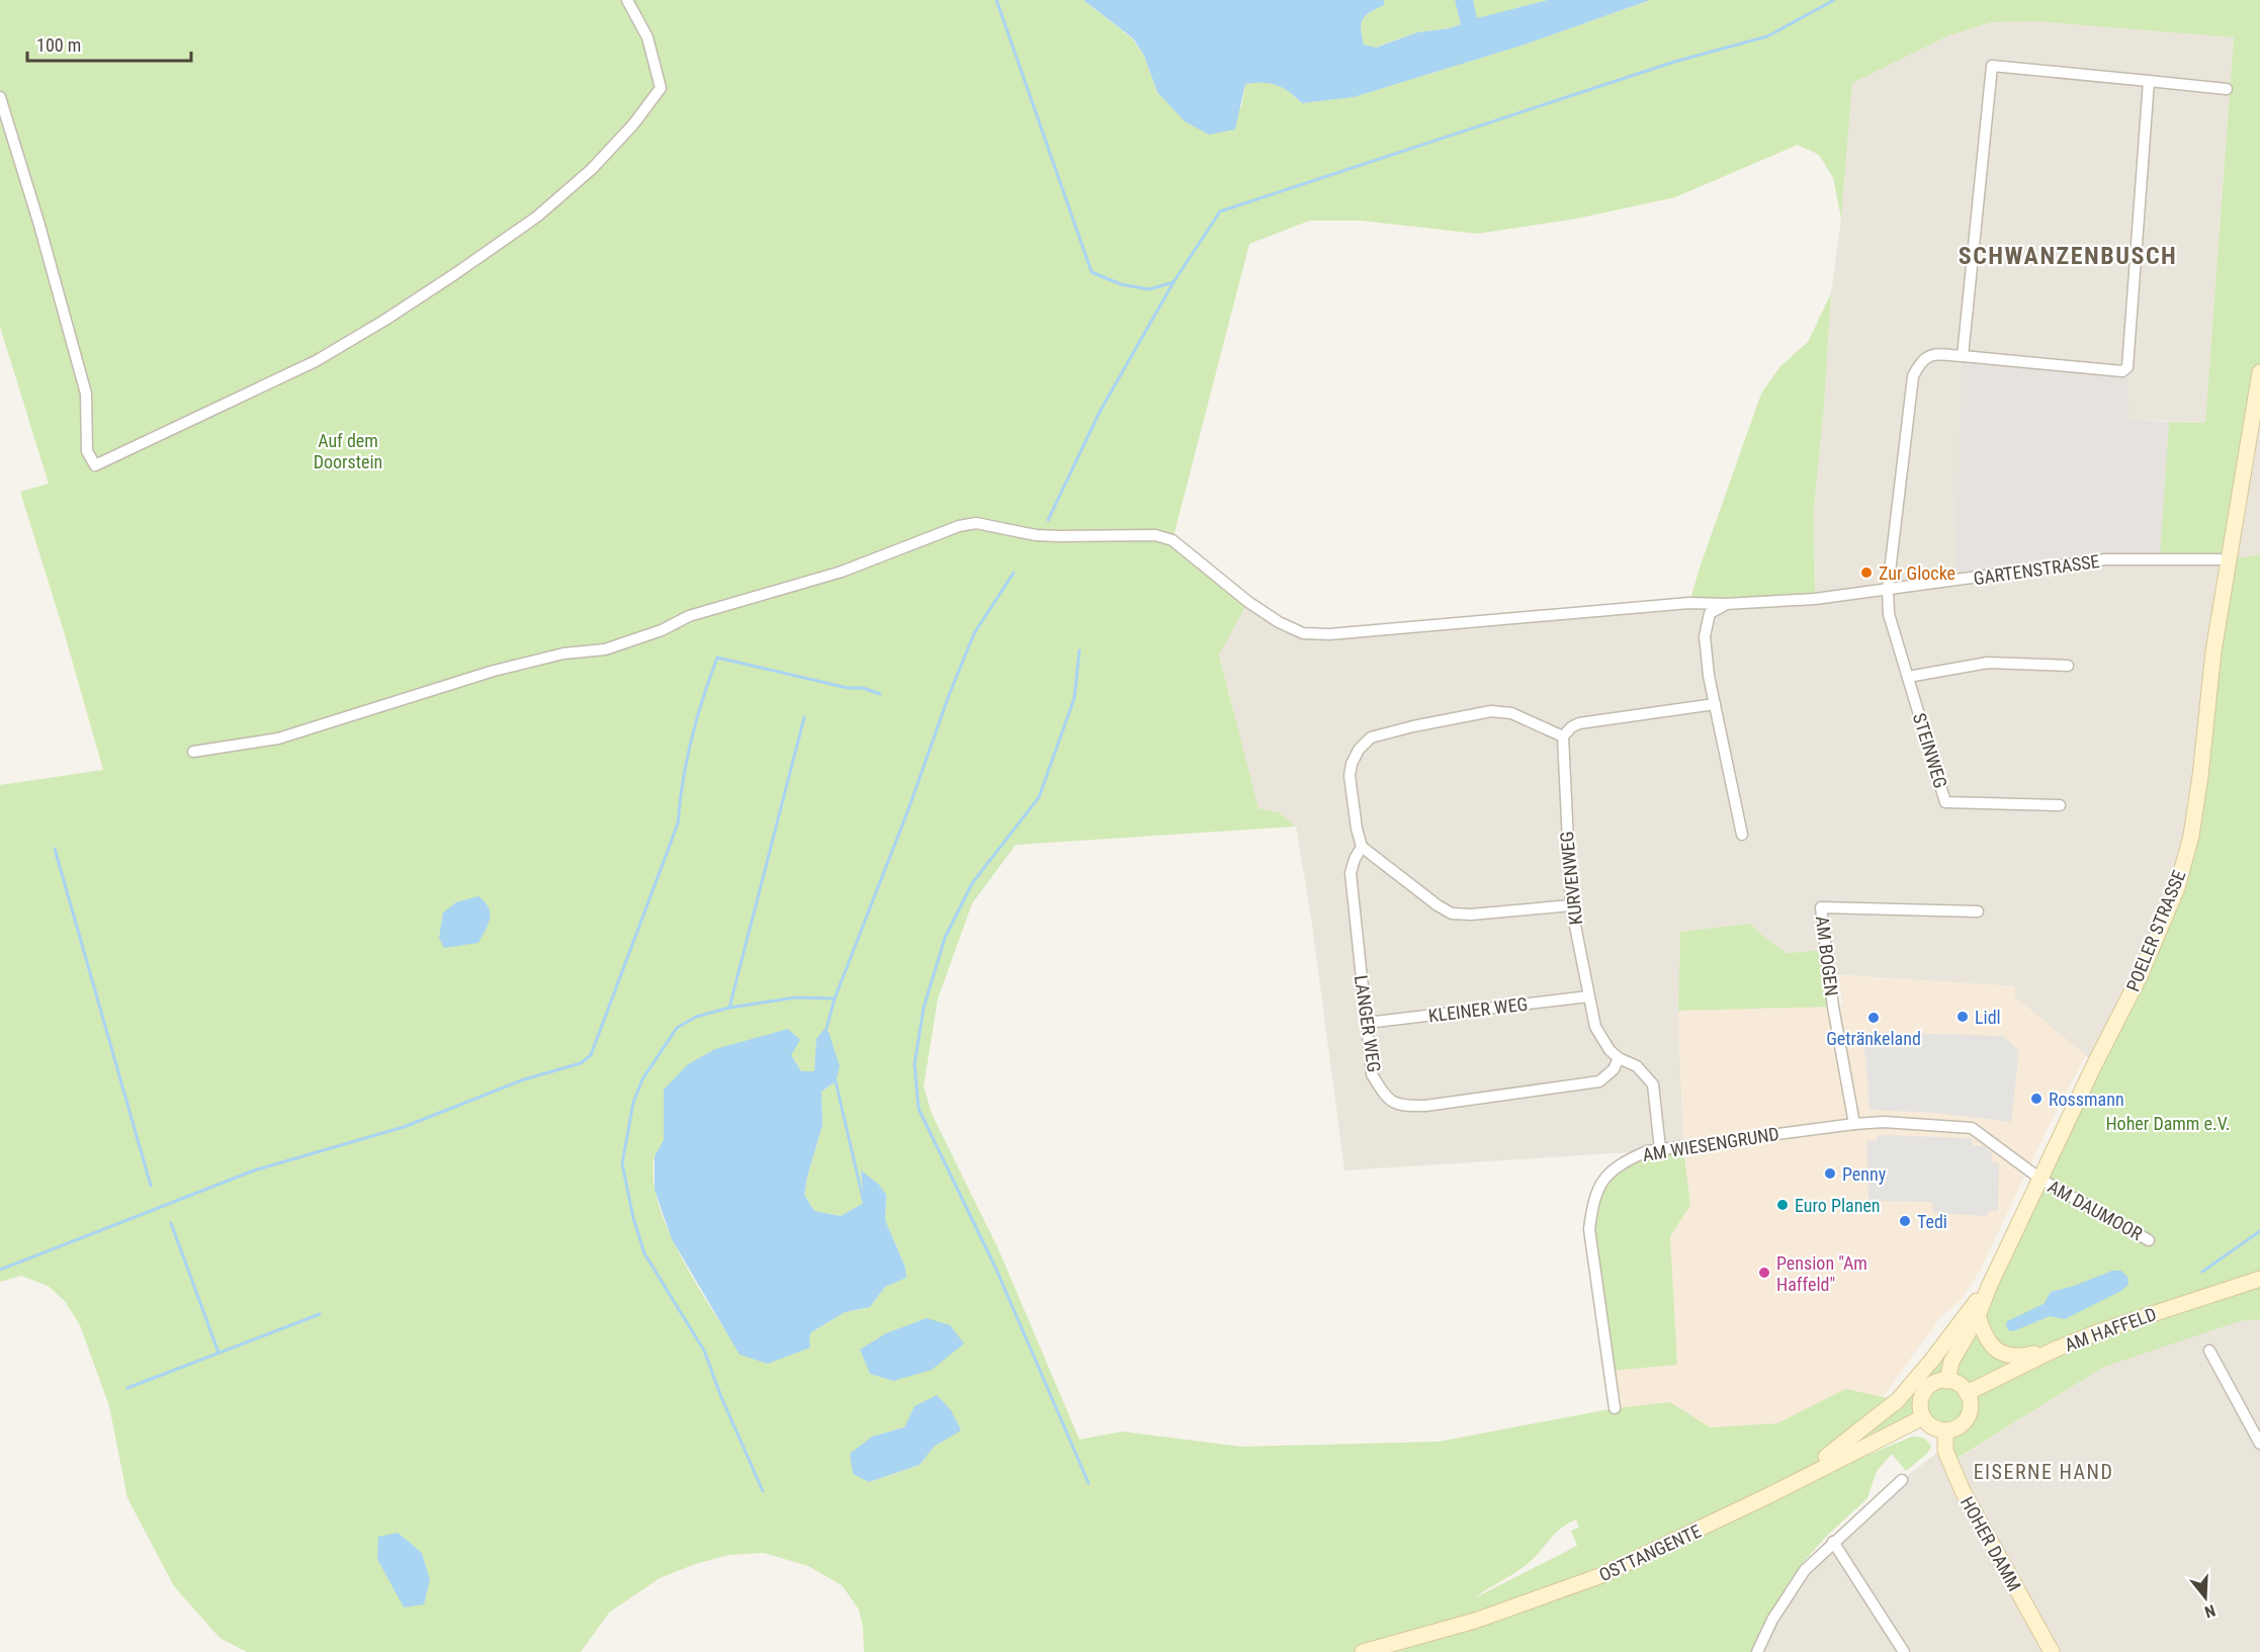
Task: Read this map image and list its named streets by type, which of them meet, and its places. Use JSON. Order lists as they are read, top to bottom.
{
  "streets": {
    "main road": [
      "POELER STRASSE",
      "AM HAFFELD",
      "HOHER DAMM",
      "OSTTANGENTE"
    ],
    "street": [
      "GARTENSTRASSE",
      "STEINWEG",
      "KURVENWEG",
      "AM BOGEN",
      "KLEINER WEG",
      "LANGER WEG",
      "AM WIESENGRUND",
      "AM DAUMOOR"
    ]
  },
  "crossings": [
    ["GARTENSTRASSE", "STEINWEG"],
    ["GARTENSTRASSE", "POELER STRASSE"],
    ["KURVENWEG", "KLEINER WEG"],
    ["KURVENWEG", "LANGER WEG"],
    ["KURVENWEG", "AM WIESENGRUND"],
    ["POELER STRASSE", "AM WIESENGRUND"],
    ["POELER STRASSE", "AM DAUMOOR"],
    ["POELER STRASSE", "AM HAFFELD"],
    ["POELER STRASSE", "HOHER DAMM"],
    ["POELER STRASSE", "OSTTANGENTE"],
    ["AM BOGEN", "AM WIESENGRUND"],
    ["KLEINER WEG", "LANGER WEG"],
    ["AM WIESENGRUND", "AM DAUMOOR"],
    ["AM HAFFELD", "HOHER DAMM"],
    ["AM HAFFELD", "OSTTANGENTE"],
    ["HOHER DAMM", "OSTTANGENTE"]
  ],
  "districts": ["SCHWANZENBUSCH", "EISERNE HAND"],
  "parks": ["Auf dem Doorstein", "Hoher Damm e.V."],
  "places": [
    "Zur Glocke",
    "Lidl",
    "Getränkeland",
    "Rossmann",
    "Penny",
    "Euro Planen",
    "Tedi",
    "Pension \"Am Haffeld\""
  ],
  "scale_bar": "100 m",
  "north": "bottom"
}
